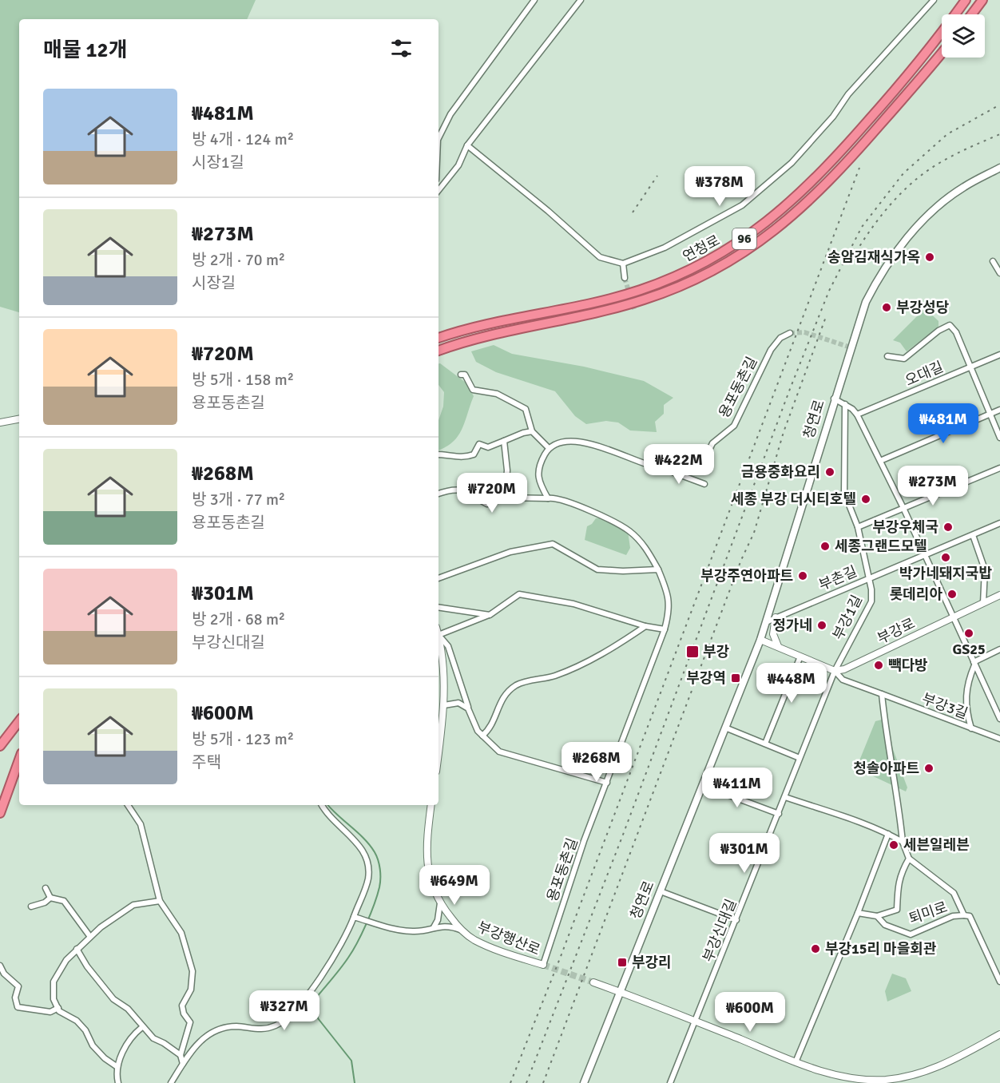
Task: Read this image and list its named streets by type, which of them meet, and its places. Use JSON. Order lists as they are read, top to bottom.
{
  "streets": {
    "highway": ["96", "연청로"],
    "main road": ["청연로"],
    "street": [
      "오대길",
      "용포동촌길",
      "부촌길",
      "부강1길",
      "부강로",
      "부강3길",
      "퇴미로",
      "부강신대길",
      "부강행산로"
    ]
  },
  "crossings": [
    ["용포동촌길", "부강행산로"],
    ["청연로", "부촌길"],
    ["부촌길", "부강1길"],
    ["부강1길", "부강로"],
    ["부강1길", "부강신대길"],
    ["부강로", "부강신대길"]
  ],
  "places": {
    "other": [
      "송암김재식가옥",
      "부강성당",
      "금용중화요리",
      "세종 부강 더시티호텔",
      "부강우체국",
      "세종그랜드모텔",
      "박가네돼지국밥",
      "부강주연아파트",
      "롯데리아",
      "정가네",
      "GS25",
      "빽다방",
      "청솔아파트",
      "세븐일레븐",
      "부강15리 마을회관"
    ],
    "transit": ["부강", "부강역", "부강리"]
  },
  "page": {
    "heading": "매물 12개",
    "list": [
      {
        "name": "₩481M",
        "note": "방 4개 · 124 m² · 시장1길"
      },
      {
        "name": "₩273M",
        "note": "방 2개 · 70 m² · 시장길"
      },
      {
        "name": "₩720M",
        "note": "방 5개 · 158 m² · 용포동촌길"
      },
      {
        "name": "₩268M",
        "note": "방 3개 · 77 m² · 용포동촌길"
      },
      {
        "name": "₩301M",
        "note": "방 2개 · 68 m² · 부강신대길"
      },
      {
        "name": "₩600M",
        "note": "방 5개 · 123 m² · 주택"
      }
    ],
    "price": [
      "₩378M",
      "₩481M",
      "₩422M",
      "₩273M",
      "₩720M",
      "₩448M",
      "₩268M",
      "₩411M",
      "₩301M",
      "₩649M",
      "₩327M",
      "₩600M"
    ]
  }
}
